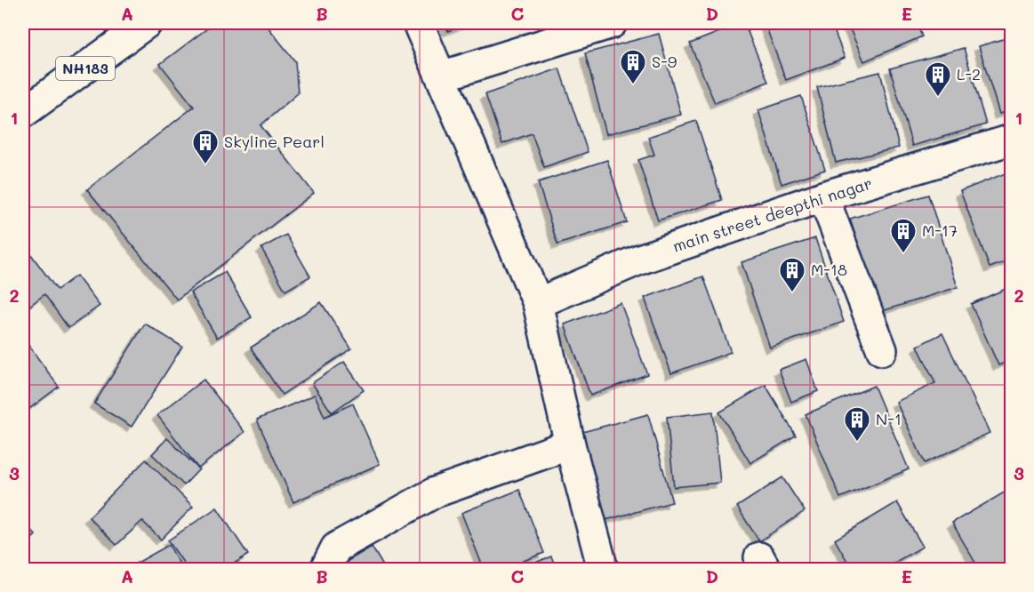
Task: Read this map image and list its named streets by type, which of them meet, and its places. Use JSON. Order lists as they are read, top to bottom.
{
  "streets": {
    "main road": ["NH183", "main street deepthi nagar"]
  },
  "places": {
    "building": [
      "S-9",
      "L-2",
      "Skyline Pearl",
      "M-17",
      "M-18",
      "N-1"
    ]
  },
  "grid": {
    "columns": [
      "A",
      "B",
      "C",
      "D",
      "E"
    ],
    "rows": ["1", "2", "3"]
  }
}
